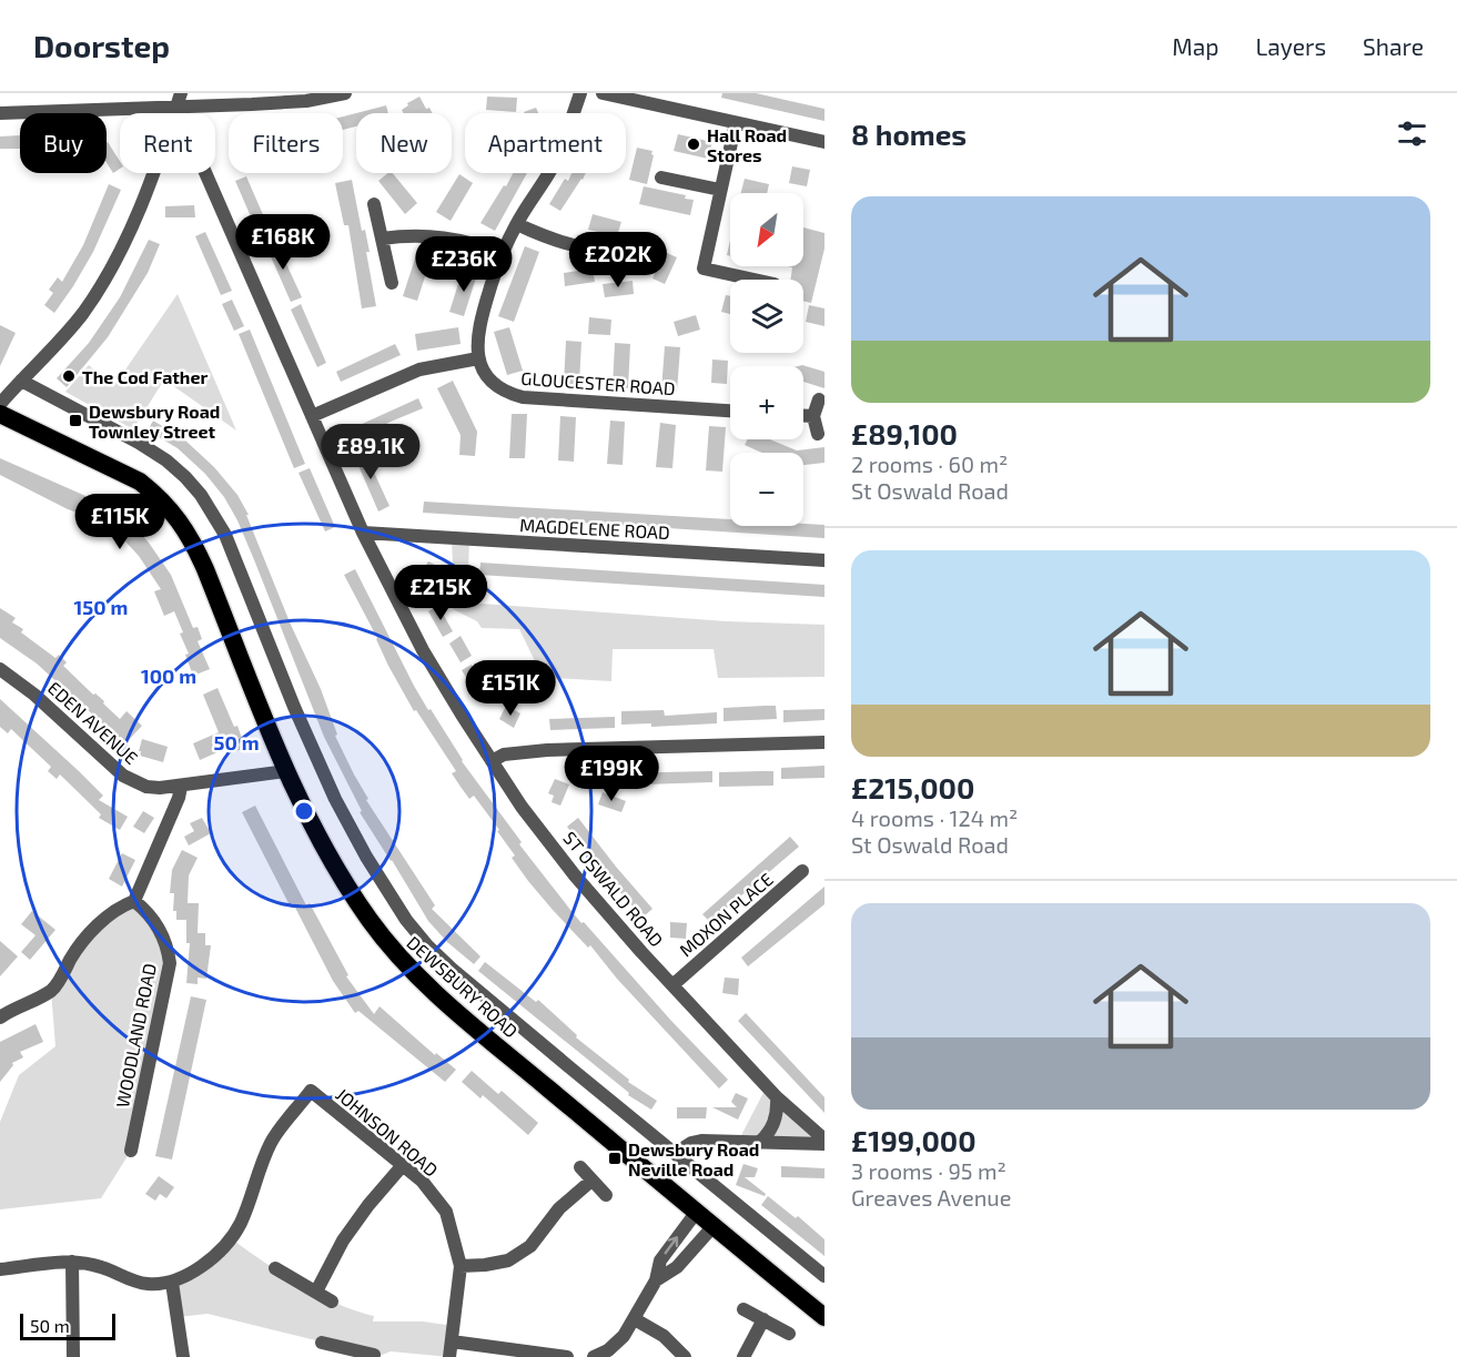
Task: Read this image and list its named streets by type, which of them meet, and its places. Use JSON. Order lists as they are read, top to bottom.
{
  "streets": {
    "highway": ["DEWSBURY ROAD"],
    "street": [
      "GLOUCESTER ROAD",
      "MAGDELENE ROAD",
      "EDEN AVENUE",
      "ST OSWALD ROAD",
      "MOXON PLACE",
      "WOODLAND ROAD",
      "JOHNSON ROAD"
    ]
  },
  "crossings": [
    ["MAGDELENE ROAD", "ST OSWALD ROAD"],
    ["EDEN AVENUE", "DEWSBURY ROAD"],
    ["ST OSWALD ROAD", "MOXON PLACE"]
  ],
  "places": {
    "other": ["Hall Road Stores", "The Cod Father"],
    "transit": ["Dewsbury Road Townley Street", "Dewsbury Road Neville Road"]
  },
  "scale_bar": "50 m",
  "north": "bottom left",
  "page": {
    "header": "Doorstep",
    "nav": ["Map", "Layers", "Share"],
    "heading": "8 homes",
    "chip": [
      "Buy",
      "Rent",
      "Filters",
      "New",
      "Apartment"
    ],
    "list": [
      {
        "name": "£89,100",
        "note": "2 rooms · 60 m² · St Oswald Road"
      },
      {
        "name": "£215,000",
        "note": "4 rooms · 124 m² · St Oswald Road"
      },
      {
        "name": "£199,000",
        "note": "3 rooms · 95 m² · Greaves Avenue"
      }
    ],
    "map_buttons": ["+", "−"],
    "price": [
      "£168K",
      "£202K",
      "£236K",
      "£89.1K",
      "£115K",
      "£215K",
      "£151K",
      "£199K"
    ],
    "scale": "50 m"
  },
  "rings": ["150 m", "100 m", "50 m"]
}
